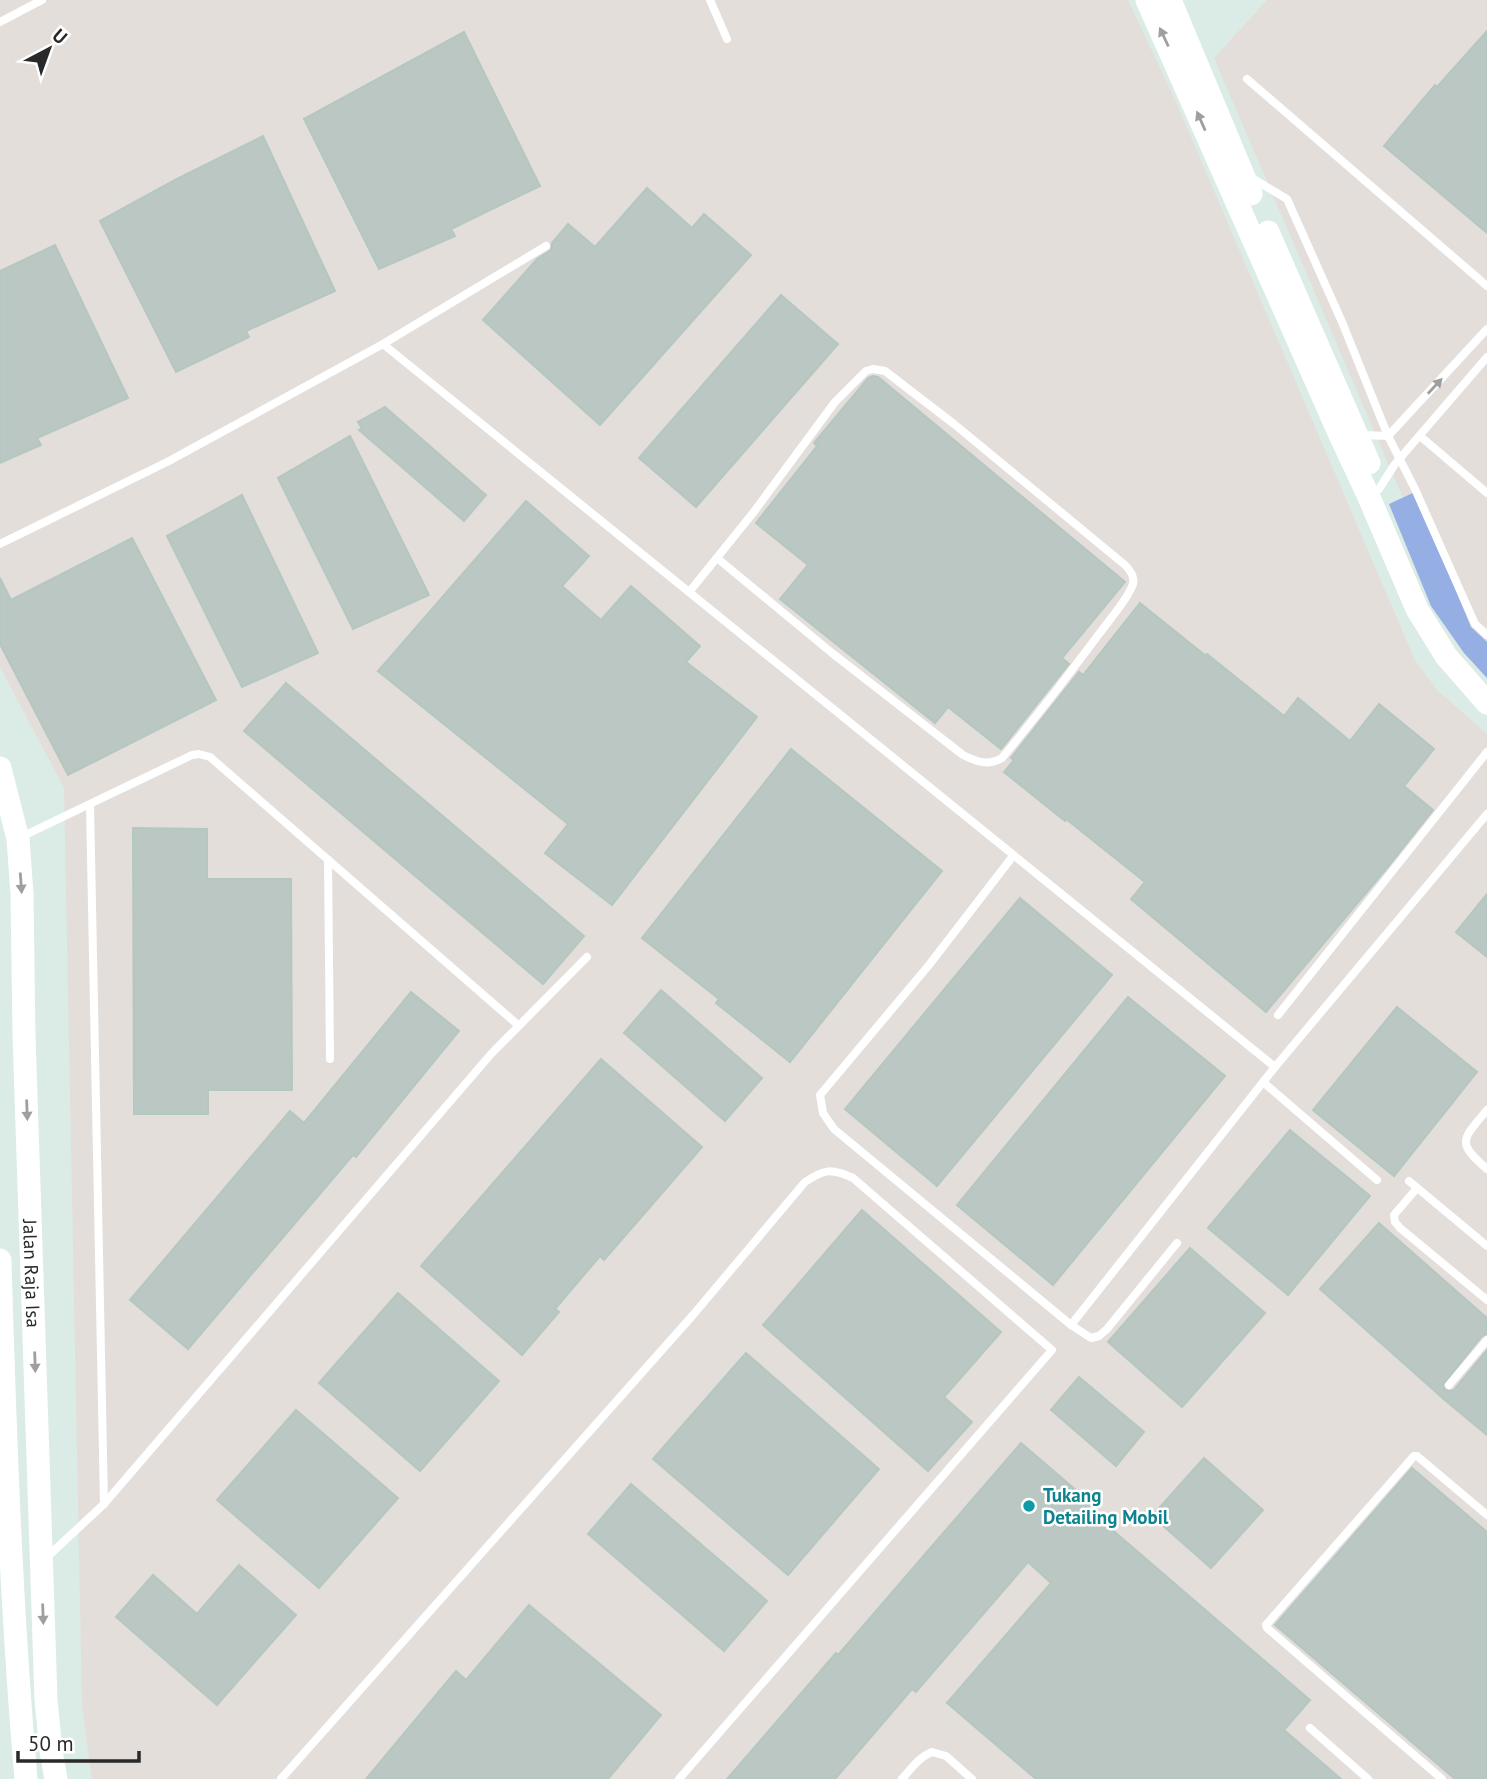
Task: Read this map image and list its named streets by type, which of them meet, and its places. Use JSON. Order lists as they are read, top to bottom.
{
  "streets": {
    "main road": ["Jalan Raja Isa"]
  },
  "places": ["Tukang Detailing Mobil"],
  "scale_bar": "50 m",
  "north": "top right"
}
